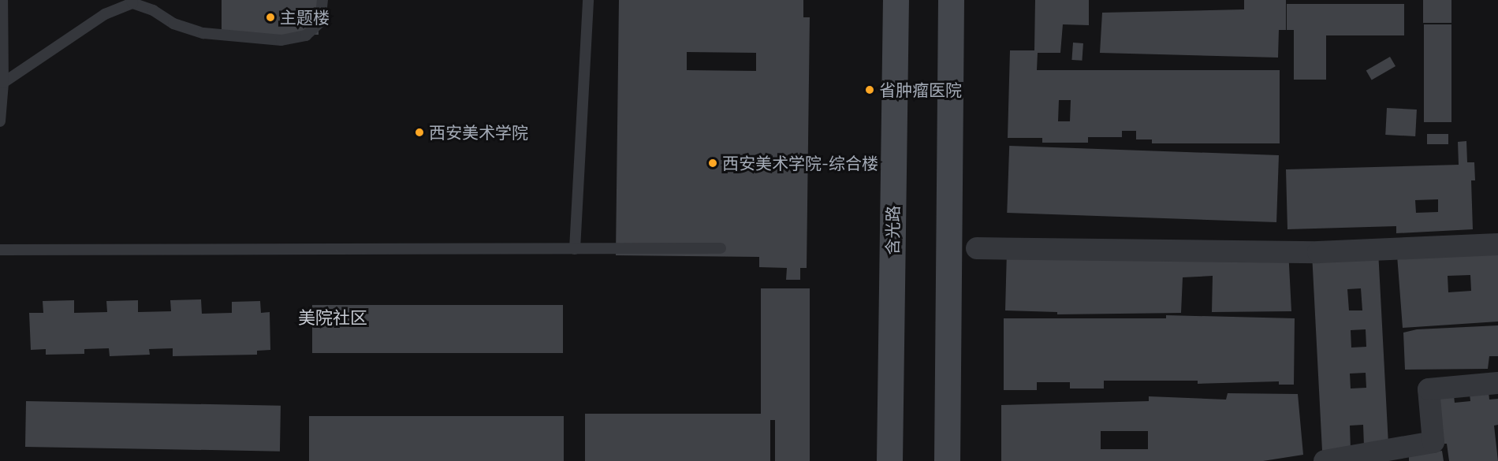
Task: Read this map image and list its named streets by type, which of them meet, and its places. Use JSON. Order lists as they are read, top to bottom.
{
  "streets": {
    "main road": ["含光路"]
  },
  "districts": ["美院社区"],
  "places": [
    "主题楼",
    "省肿瘤医院",
    "西安美术学院",
    "西安美术学院-综合楼"
  ]
}
